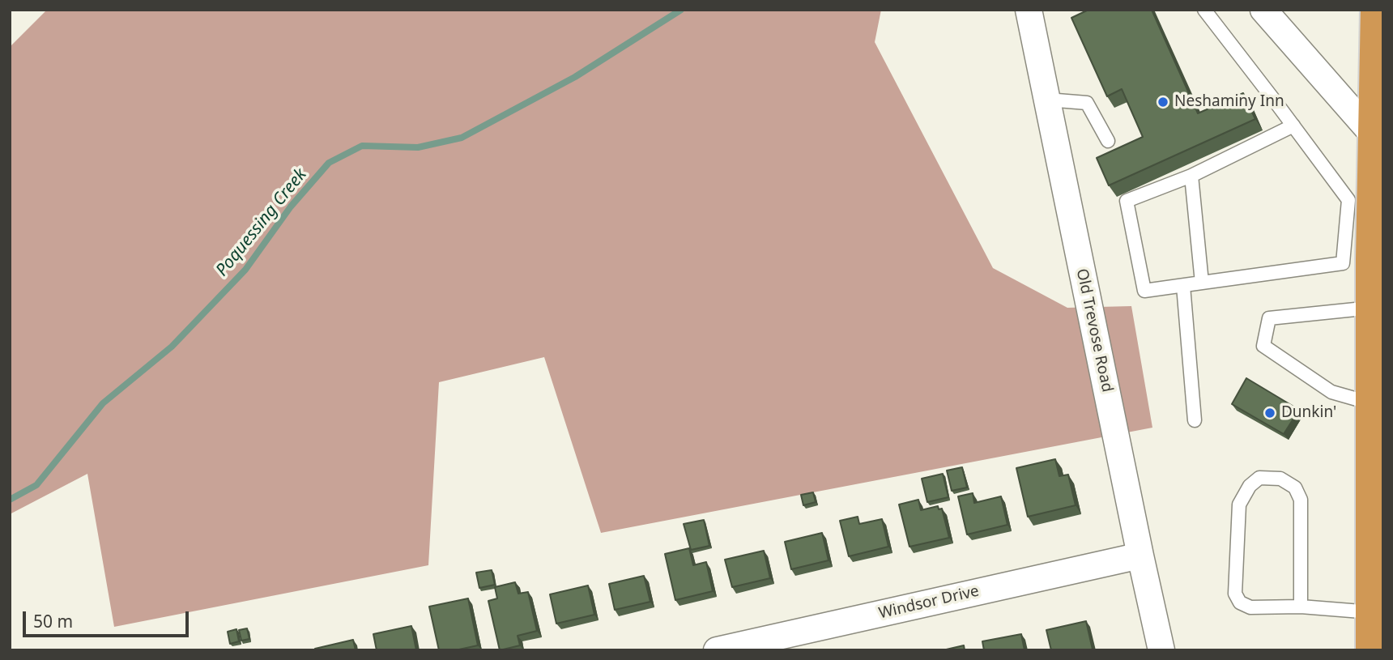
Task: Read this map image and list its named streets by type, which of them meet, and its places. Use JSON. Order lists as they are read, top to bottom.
{
  "streets": {
    "street": ["Old Trevose Road", "Windsor Drive"]
  },
  "crossings": [
    ["Old Trevose Road", "Windsor Drive"]
  ],
  "water": ["Poquessing Creek"],
  "places": ["Neshaminy Inn", "Dunkin'"],
  "scale_bar": "50 m"
}
